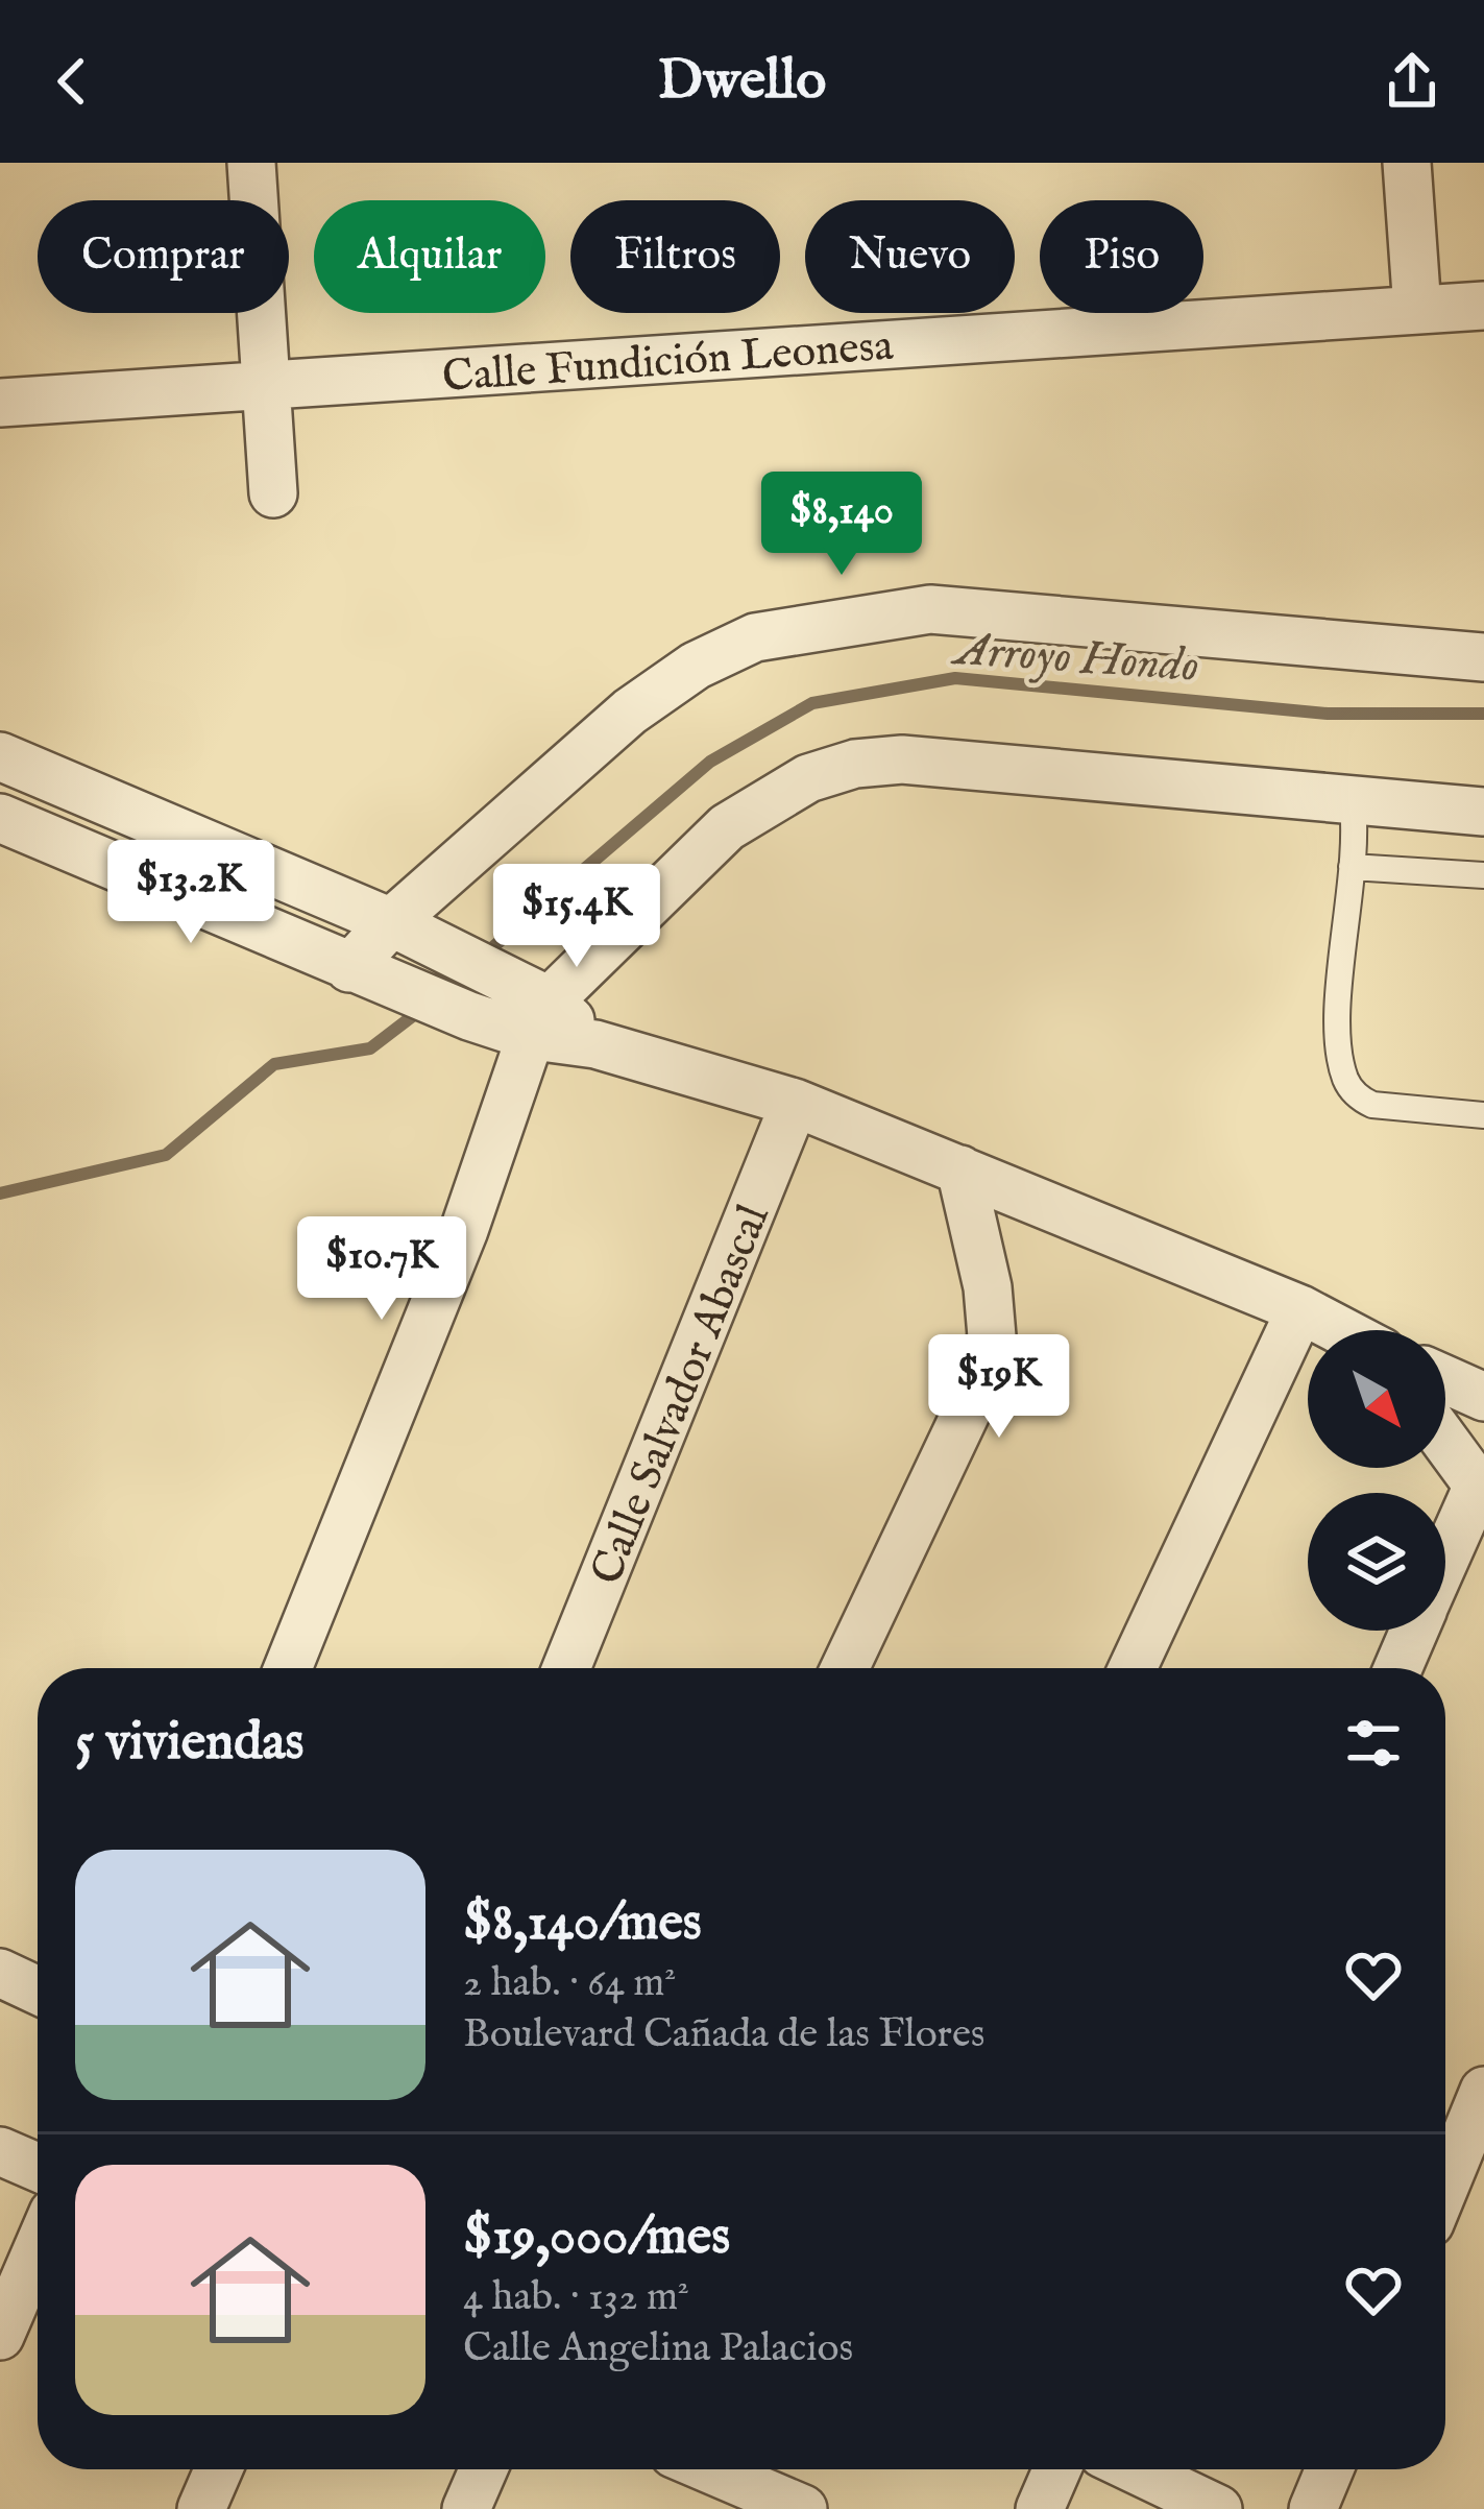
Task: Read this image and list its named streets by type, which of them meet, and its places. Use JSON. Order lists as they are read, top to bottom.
{
  "streets": {
    "street": ["Calle Fundición Leonesa", "Calle Salvador Abascal"]
  },
  "water": ["Arroyo Hondo"],
  "north": "bottom right",
  "page": {
    "header": "Dwello",
    "chip": [
      "Comprar",
      "Alquilar",
      "Filtros",
      "Nuevo",
      "Piso"
    ],
    "price": [
      "$8,140",
      "$13.2K",
      "$15.4K",
      "$10.7K",
      "$19K"
    ],
    "heading": "5 viviendas",
    "list": [
      {
        "name": "$8,140/mes",
        "note": "2 hab. · 64 m² · Boulevard Cañada de las Flores"
      },
      {
        "name": "$19,000/mes",
        "note": "4 hab. · 132 m² · Calle Angelina Palacios"
      }
    ]
  }
}
